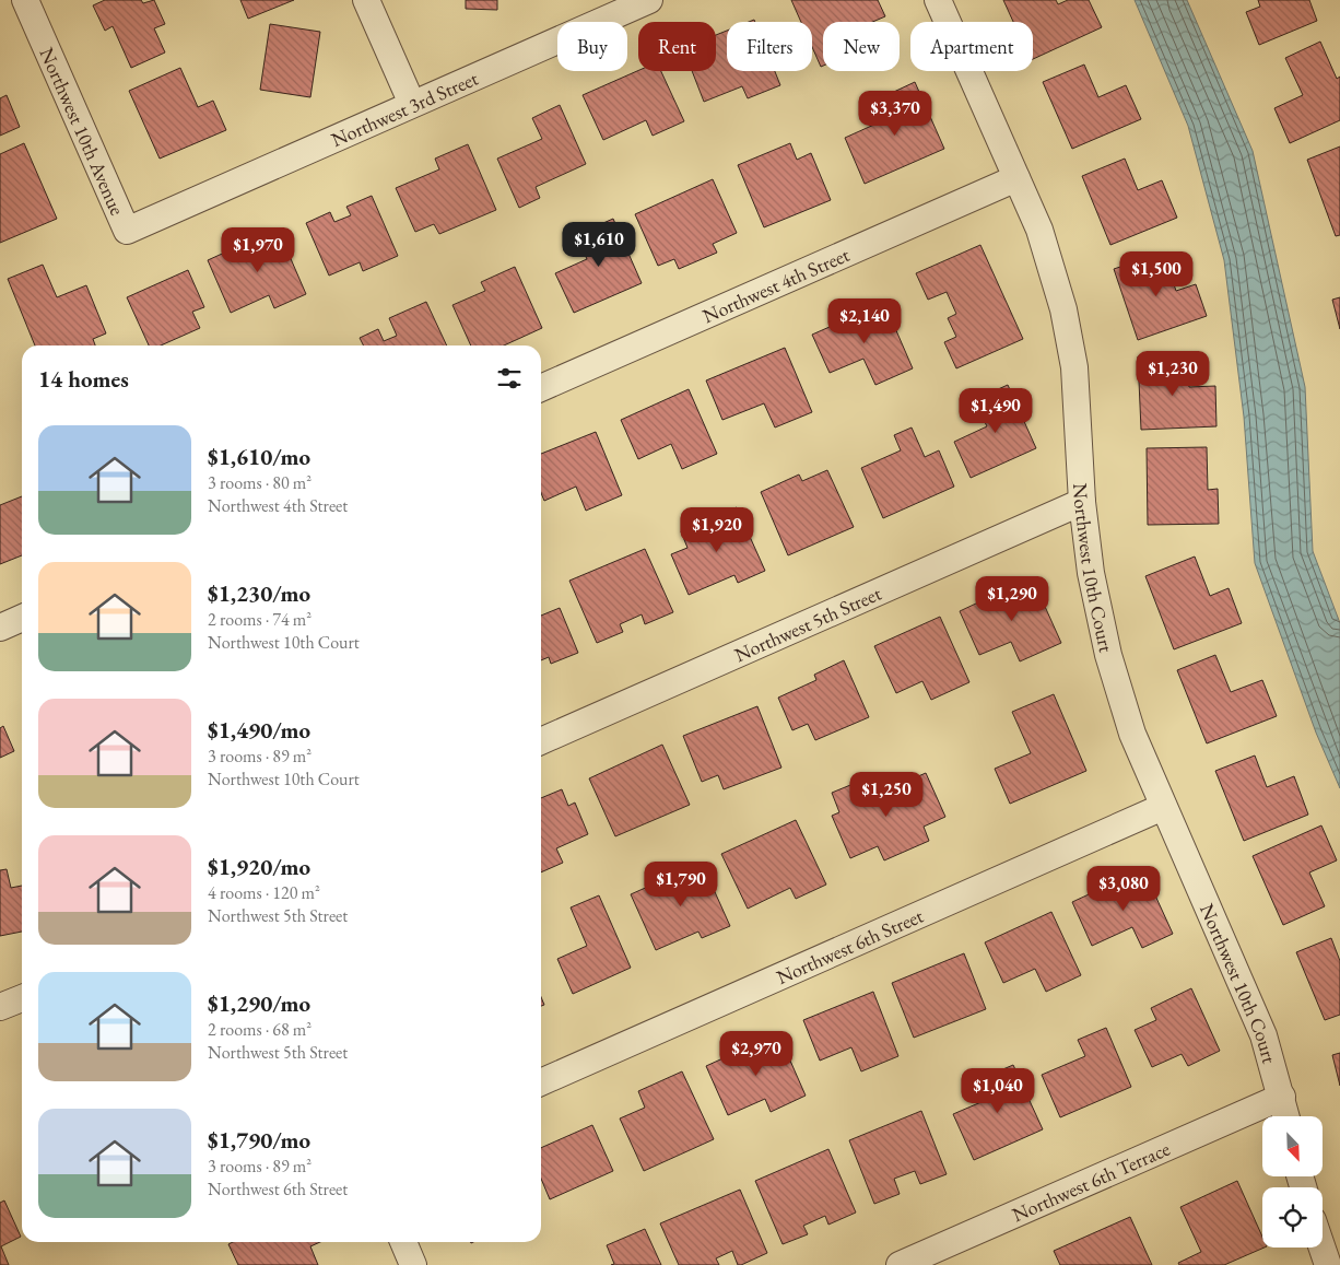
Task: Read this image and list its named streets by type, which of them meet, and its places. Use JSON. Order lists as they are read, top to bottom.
{
  "streets": {
    "street": [
      "Northwest 3rd Street",
      "Northwest 10th Avenue",
      "Northwest 4th Street",
      "Northwest 10th Court",
      "Northwest 5th Street",
      "Northwest 6th Street",
      "Northwest 6th Terrace"
    ]
  },
  "crossings": [
    ["Northwest 3rd Street", "Northwest 10th Avenue"],
    ["Northwest 4th Street", "Northwest 10th Court"],
    ["Northwest 10th Court", "Northwest 5th Street"],
    ["Northwest 10th Court", "Northwest 6th Street"],
    ["Northwest 10th Court", "Northwest 6th Terrace"]
  ],
  "north": "bottom right",
  "page": {
    "chip": [
      "Buy",
      "Rent",
      "Filters",
      "New",
      "Apartment"
    ],
    "price": [
      "$3,370",
      "$1,610",
      "$1,970",
      "$1,500",
      "$2,140",
      "$1,230",
      "$1,490",
      "$1,920",
      "$1,290",
      "$1,250",
      "$1,790",
      "$3,080",
      "$2,970",
      "$1,040"
    ],
    "heading": "14 homes",
    "list": [
      {
        "name": "$1,610/mo",
        "note": "3 rooms · 80 m² · Northwest 4th Street"
      },
      {
        "name": "$1,230/mo",
        "note": "2 rooms · 74 m² · Northwest 10th Court"
      },
      {
        "name": "$1,490/mo",
        "note": "3 rooms · 89 m² · Northwest 10th Court"
      },
      {
        "name": "$1,920/mo",
        "note": "4 rooms · 120 m² · Northwest 5th Street"
      },
      {
        "name": "$1,290/mo",
        "note": "2 rooms · 68 m² · Northwest 5th Street"
      },
      {
        "name": "$1,790/mo",
        "note": "3 rooms · 89 m² · Northwest 6th Street"
      }
    ]
  }
}
